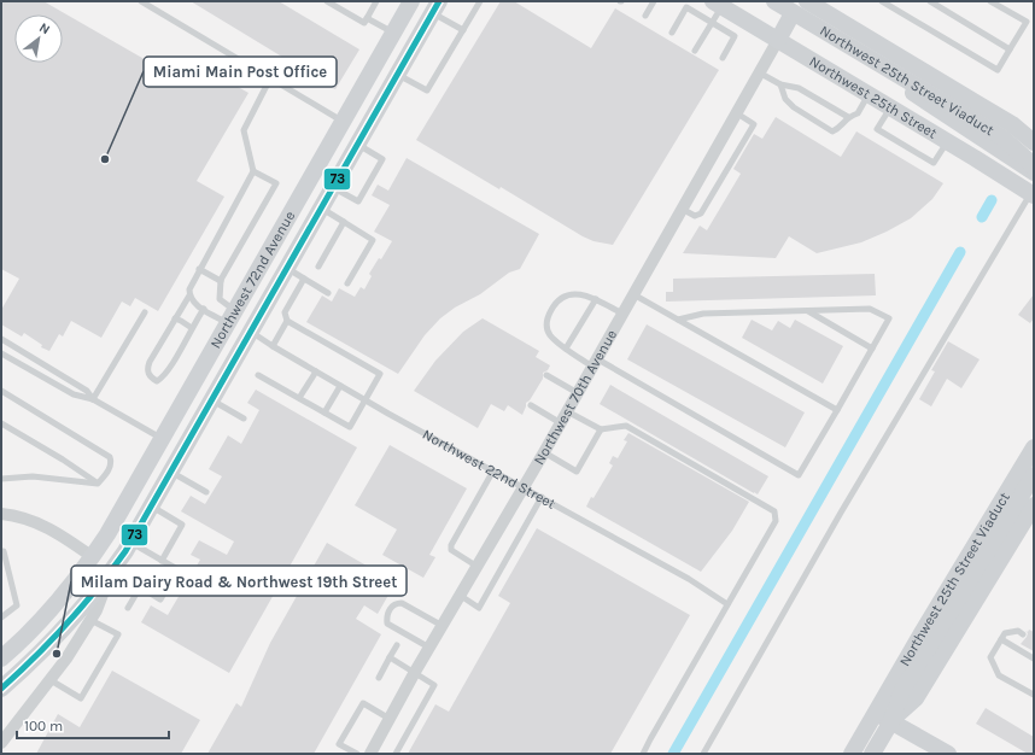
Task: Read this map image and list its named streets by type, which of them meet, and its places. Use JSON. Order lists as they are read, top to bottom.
{
  "streets": {
    "main road": ["Northwest 25th Street Viaduct", "Northwest 25th Street", "Northwest 72nd Avenue"],
    "street": ["Northwest 70th Avenue"],
    "lane": ["Northwest 22nd Street"]
  },
  "crossings": [
    ["Northwest 25th Street Viaduct", "Northwest 25th Street"],
    ["Northwest 25th Street", "Northwest 70th Avenue"],
    ["Northwest 72nd Avenue", "Northwest 22nd Street"],
    ["Northwest 70th Avenue", "Northwest 22nd Street"]
  ],
  "places": ["Miami Main Post Office", "Milam Dairy Road & Northwest 19th Street"],
  "lines": ["transit line 73"],
  "scale_bar": "100 m",
  "north": "top right"
}
